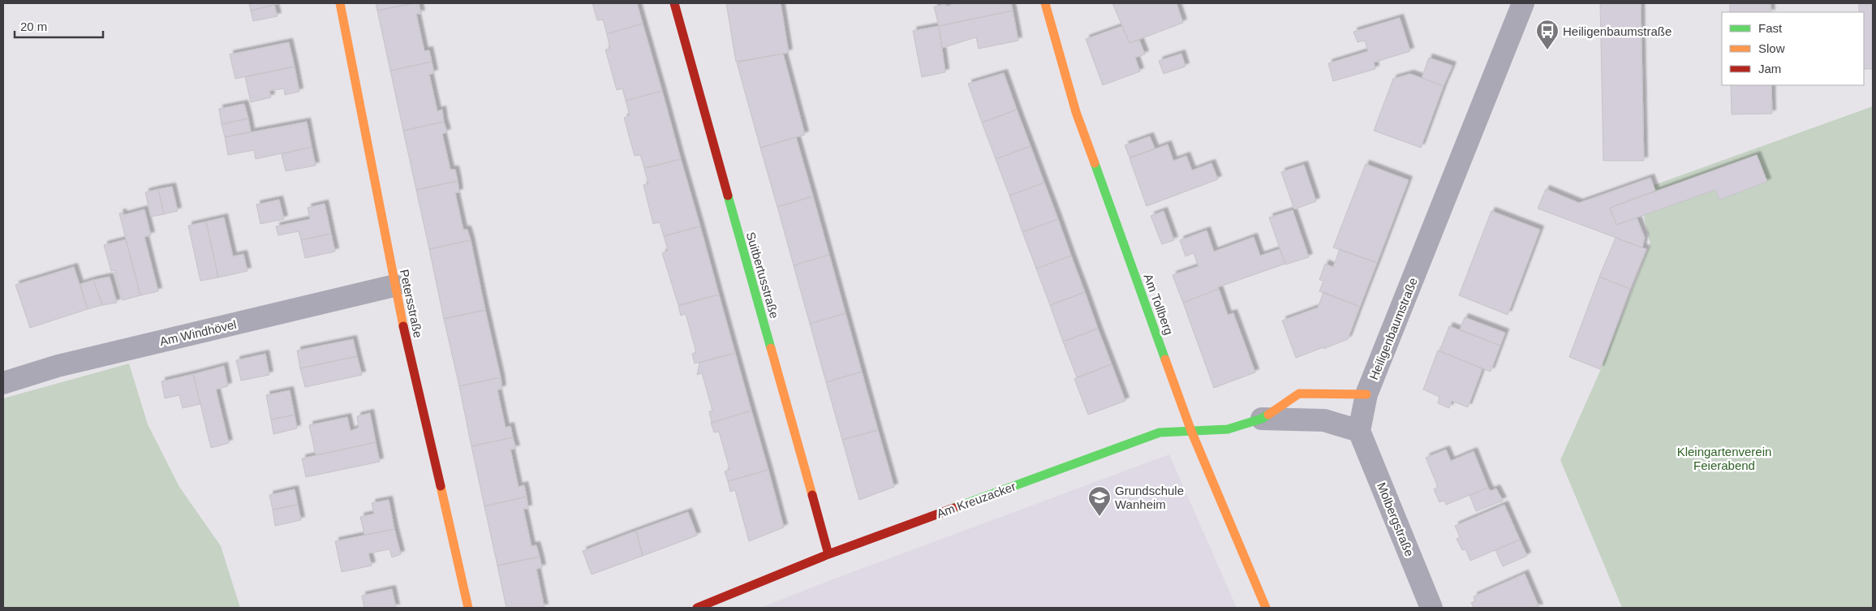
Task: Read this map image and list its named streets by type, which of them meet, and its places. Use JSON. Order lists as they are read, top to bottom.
{
  "streets": {
    "street": [
      "Suitbertusstraße",
      "Petersstraße",
      "Am Tollberg",
      "Heiligenbaumstraße",
      "Am Windhövel",
      "Am Kreuzacker",
      "Molbergstraße"
    ]
  },
  "crossings": [
    ["Suitbertusstraße", "Am Kreuzacker"],
    ["Petersstraße", "Am Windhövel"],
    ["Am Tollberg", "Am Kreuzacker"],
    ["Heiligenbaumstraße", "Am Kreuzacker"],
    ["Heiligenbaumstraße", "Molbergstraße"],
    ["Am Kreuzacker", "Molbergstraße"]
  ],
  "parks": ["Kleingartenverein Feierabend"],
  "places": {
    "bus stop": ["Heiligenbaumstraße"],
    "school or university": ["Grundschule Wanheim"]
  },
  "legend": ["Fast", "Slow", "Jam"],
  "scale_bar": "20 m"
}
